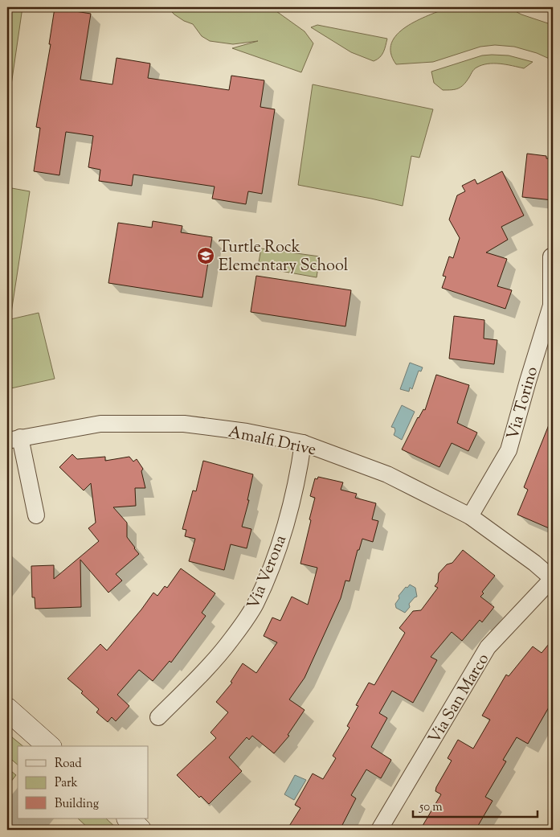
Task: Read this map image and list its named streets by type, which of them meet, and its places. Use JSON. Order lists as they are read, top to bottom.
{
  "streets": {
    "street": [
      "Via Torino",
      "Amalfi Drive",
      "Via Verona",
      "Via San Marco"
    ]
  },
  "crossings": [
    ["Via Torino", "Amalfi Drive"],
    ["Amalfi Drive", "Via Verona"],
    ["Amalfi Drive", "Via San Marco"]
  ],
  "places": {
    "school or university": ["Turtle Rock Elementary School"]
  },
  "legend": ["Road", "Park", "Building"],
  "scale_bar": "50 m"
}
